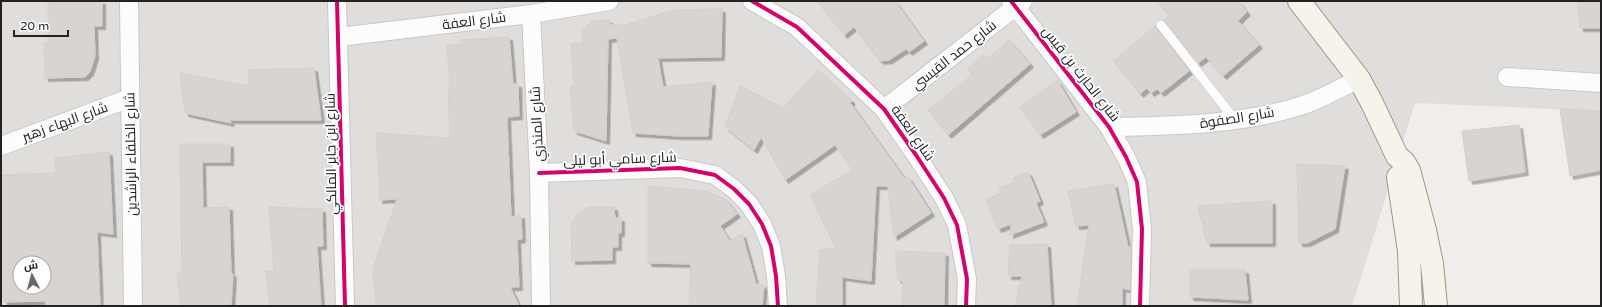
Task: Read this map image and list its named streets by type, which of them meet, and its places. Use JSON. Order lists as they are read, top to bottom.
{
  "streets": {
    "street": [
      "شارع العفة",
      "شارع حمد القيسي",
      "شارع الحارث بن قيس",
      "شارع الصفوة",
      "شارع البهاء زهير",
      "شارع المنذري",
      "شارع الخلفاء الراشدين",
      "شارع ابن جابر المالكي",
      "شارع سامي أبو ليلى"
    ]
  },
  "crossings": [
    ["شارع العفة", "شارع حمد القيسي"],
    ["شارع العفة", "شارع المنذري"],
    ["شارع العفة", "شارع ابن جابر المالكي"],
    ["شارع حمد القيسي", "شارع الحارث بن قيس"],
    ["شارع الحارث بن قيس", "شارع الصفوة"],
    ["شارع البهاء زهير", "شارع الخلفاء الراشدين"],
    ["شارع المنذري", "شارع سامي أبو ليلى"]
  ],
  "scale_bar": "20 m",
  "north": "top"
}
